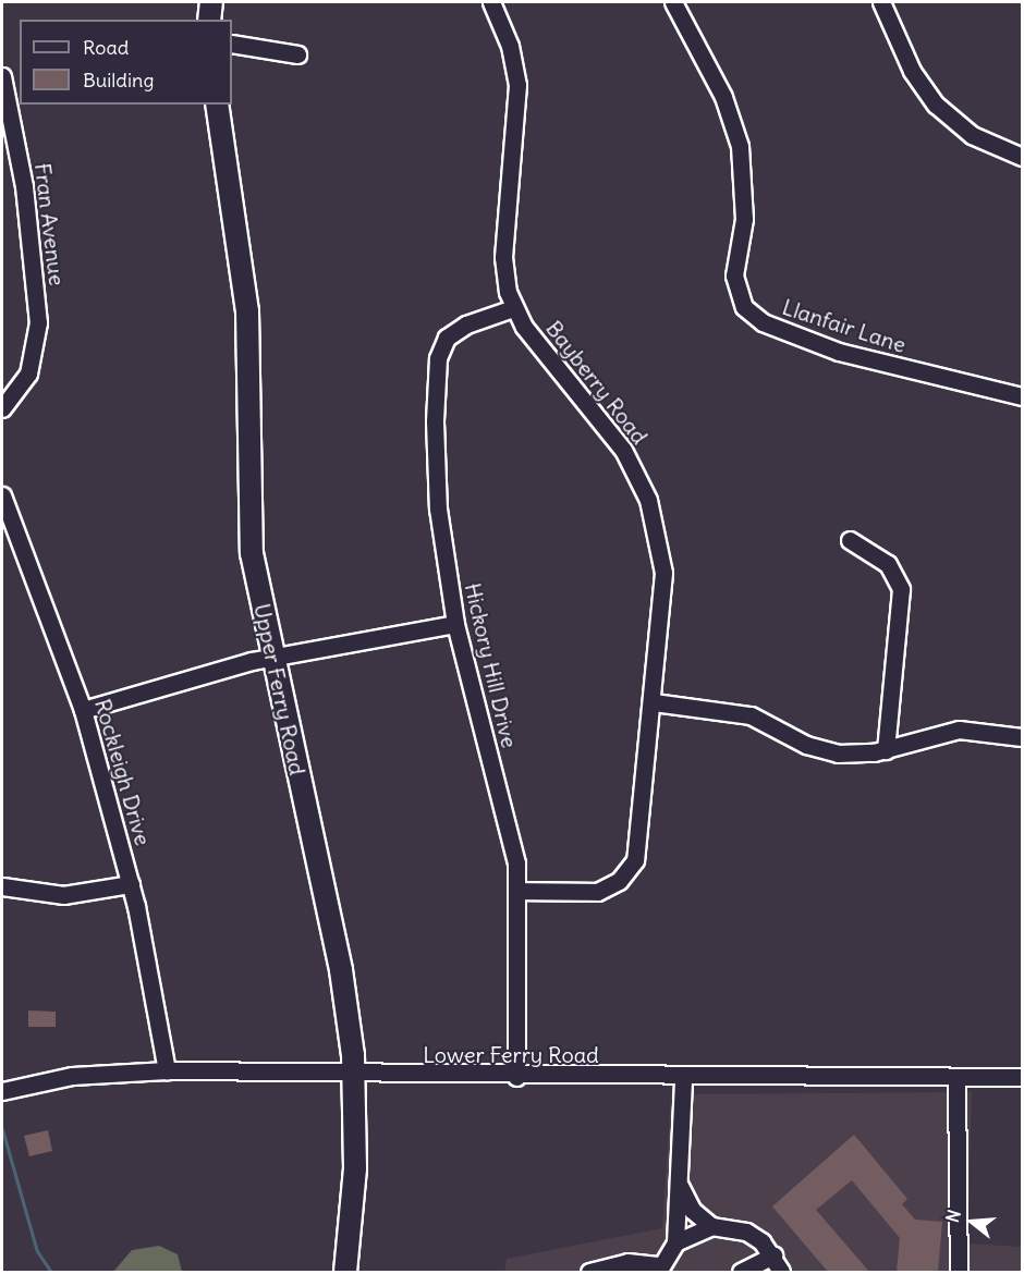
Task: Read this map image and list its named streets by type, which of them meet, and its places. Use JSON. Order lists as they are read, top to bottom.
{
  "streets": {
    "main road": ["Upper Ferry Road"],
    "street": [
      "Fran Avenue",
      "Llanfair Lane",
      "Bayberry Road",
      "Hickory Hill Drive",
      "Rockleigh Drive",
      "Lower Ferry Road"
    ]
  },
  "crossings": [
    ["Bayberry Road", "Hickory Hill Drive"],
    ["Hickory Hill Drive", "Lower Ferry Road"],
    ["Upper Ferry Road", "Lower Ferry Road"],
    ["Rockleigh Drive", "Lower Ferry Road"]
  ],
  "legend": ["Road", "Building"],
  "north": "left"
}
